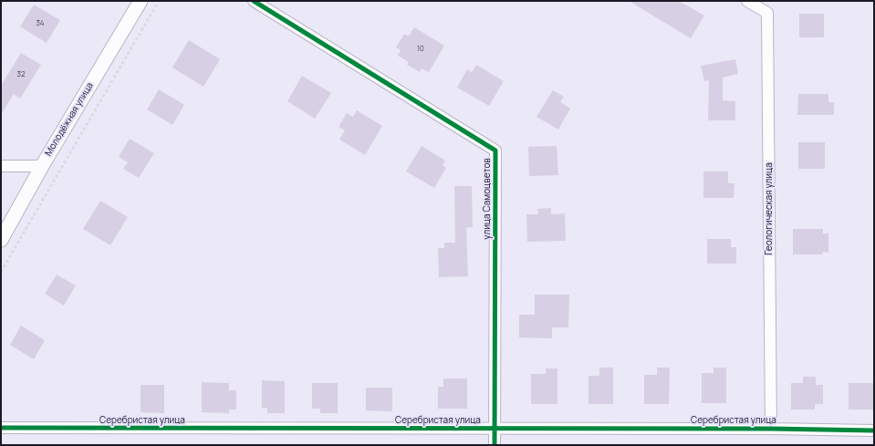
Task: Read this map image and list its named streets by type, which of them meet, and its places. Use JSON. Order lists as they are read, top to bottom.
{
  "streets": {
    "street": [
      "Молодёжная улица",
      "улица Самоцветов",
      "Геологическая улица",
      "Серебристая улица"
    ]
  },
  "crossings": [
    ["улица Самоцветов", "Серебристая улица"],
    ["Геологическая улица", "Серебристая улица"]
  ],
  "house_numbers": ["34", "10", "32"]
}
